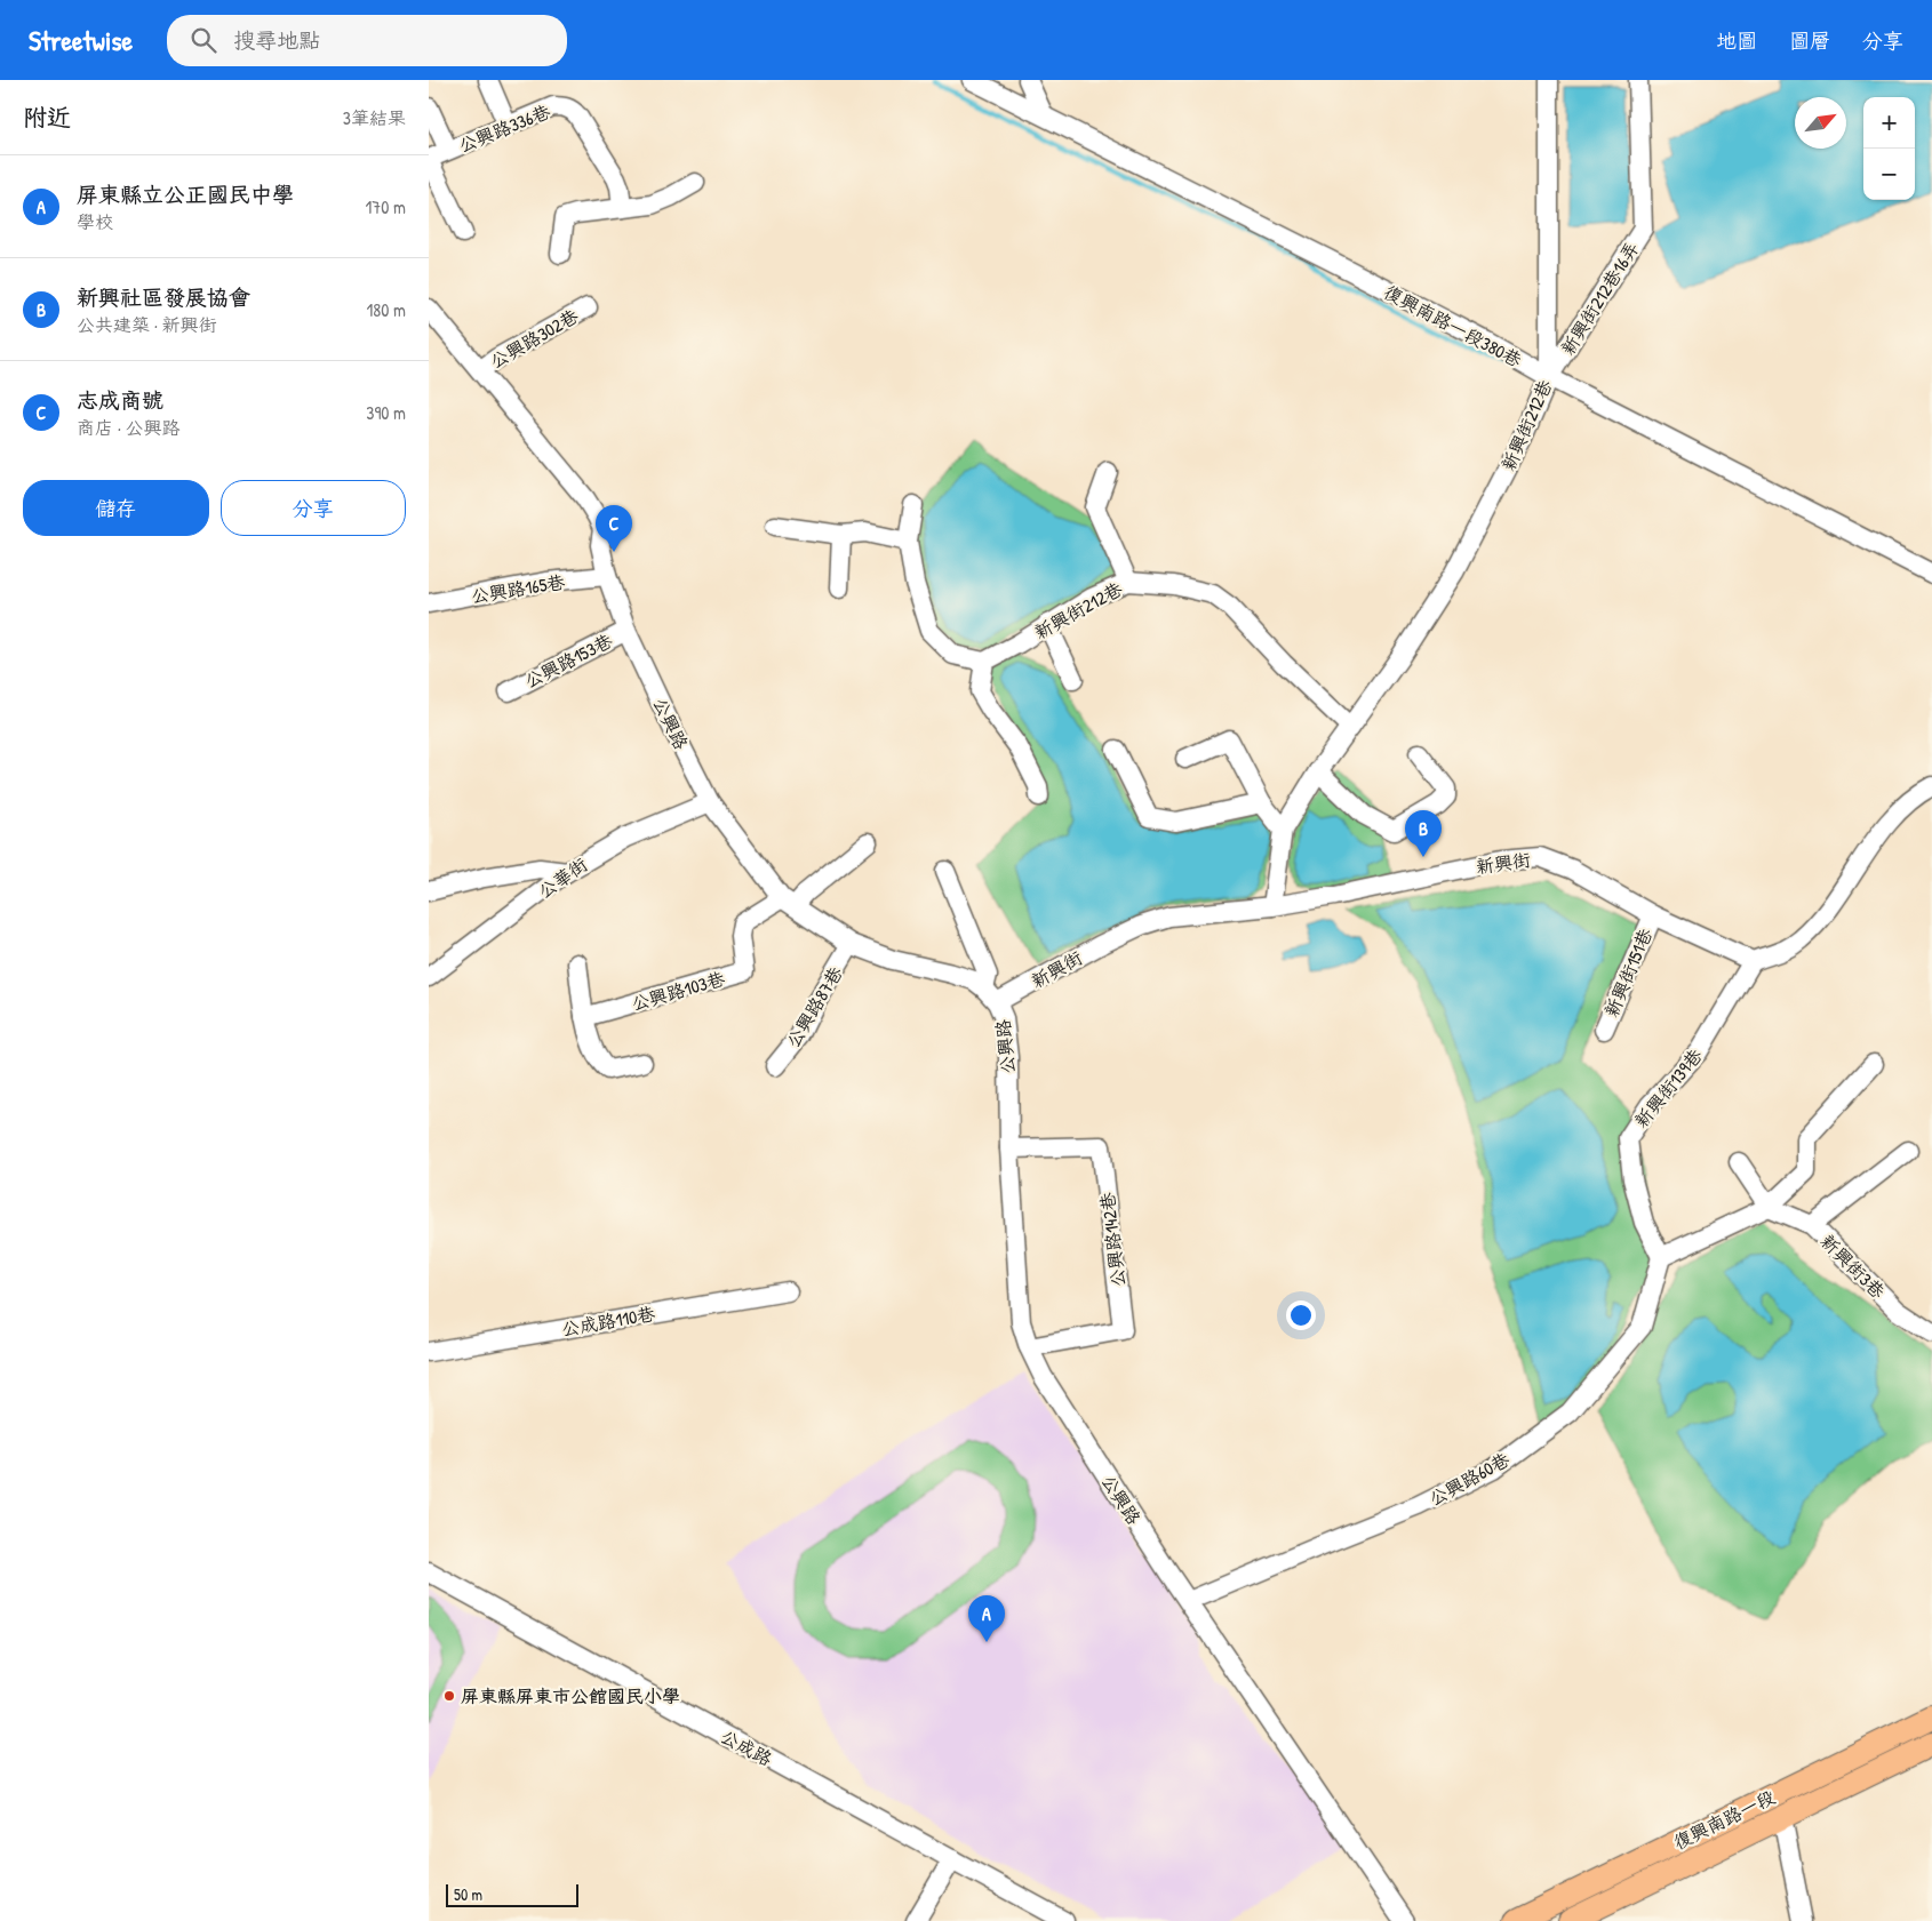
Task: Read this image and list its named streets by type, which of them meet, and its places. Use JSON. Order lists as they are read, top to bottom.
{
  "streets": {
    "main road": ["復興南路一段"],
    "street": [
      "公興路336巷",
      "新興街212巷16弄",
      "復興南路一段380巷",
      "公興路302巷",
      "新興街212巷",
      "公興路165巷",
      "公興路153巷",
      "公興路",
      "新興街",
      "公華街",
      "新興街151巷",
      "公興路103巷",
      "公興路87巷",
      "新興街139巷",
      "公興路142巷",
      "新興街3巷",
      "公成路110巷",
      "公興路60巷",
      "公成路"
    ]
  },
  "crossings": [
    ["新興街212巷16弄", "復興南路一段380巷"],
    ["新興街212巷16弄", "新興街212巷"],
    ["復興南路一段380巷", "新興街212巷"],
    ["公興路302巷", "公興路"],
    ["新興街212巷", "新興街"],
    ["公興路165巷", "公興路"],
    ["公興路153巷", "公興路"],
    ["公興路", "新興街"],
    ["公興路", "公華街"],
    ["公興路", "公興路103巷"],
    ["公興路", "公興路87巷"],
    ["公興路", "公興路142巷"],
    ["公興路", "公興路60巷"],
    ["新興街", "新興街151巷"],
    ["新興街", "新興街139巷"],
    ["新興街139巷", "公興路60巷"]
  ],
  "places": ["屏東縣屏東市公館國民小學"],
  "scale_bar": "50 m",
  "north": "top right",
  "page": {
    "header": "Streetwise",
    "search": "搜尋地點",
    "nav": ["地圖", "圖層", "分享"],
    "heading": ["附近", "3筆結果"],
    "map_buttons": ["+", "−"],
    "list": [
      {
        "mark": "A",
        "name": "屏東縣立公正國民中學",
        "note": "學校",
        "value": "170 m"
      },
      {
        "mark": "B",
        "name": "新興社區發展協會",
        "note": "公共建築 · 新興街",
        "value": "180 m"
      },
      {
        "mark": "C",
        "name": "志成商號",
        "note": "商店 · 公興路",
        "value": "390 m"
      }
    ],
    "buttons": ["儲存", "分享"],
    "pins": ["C", "B", "A"],
    "scale": "50 m"
  }
}
